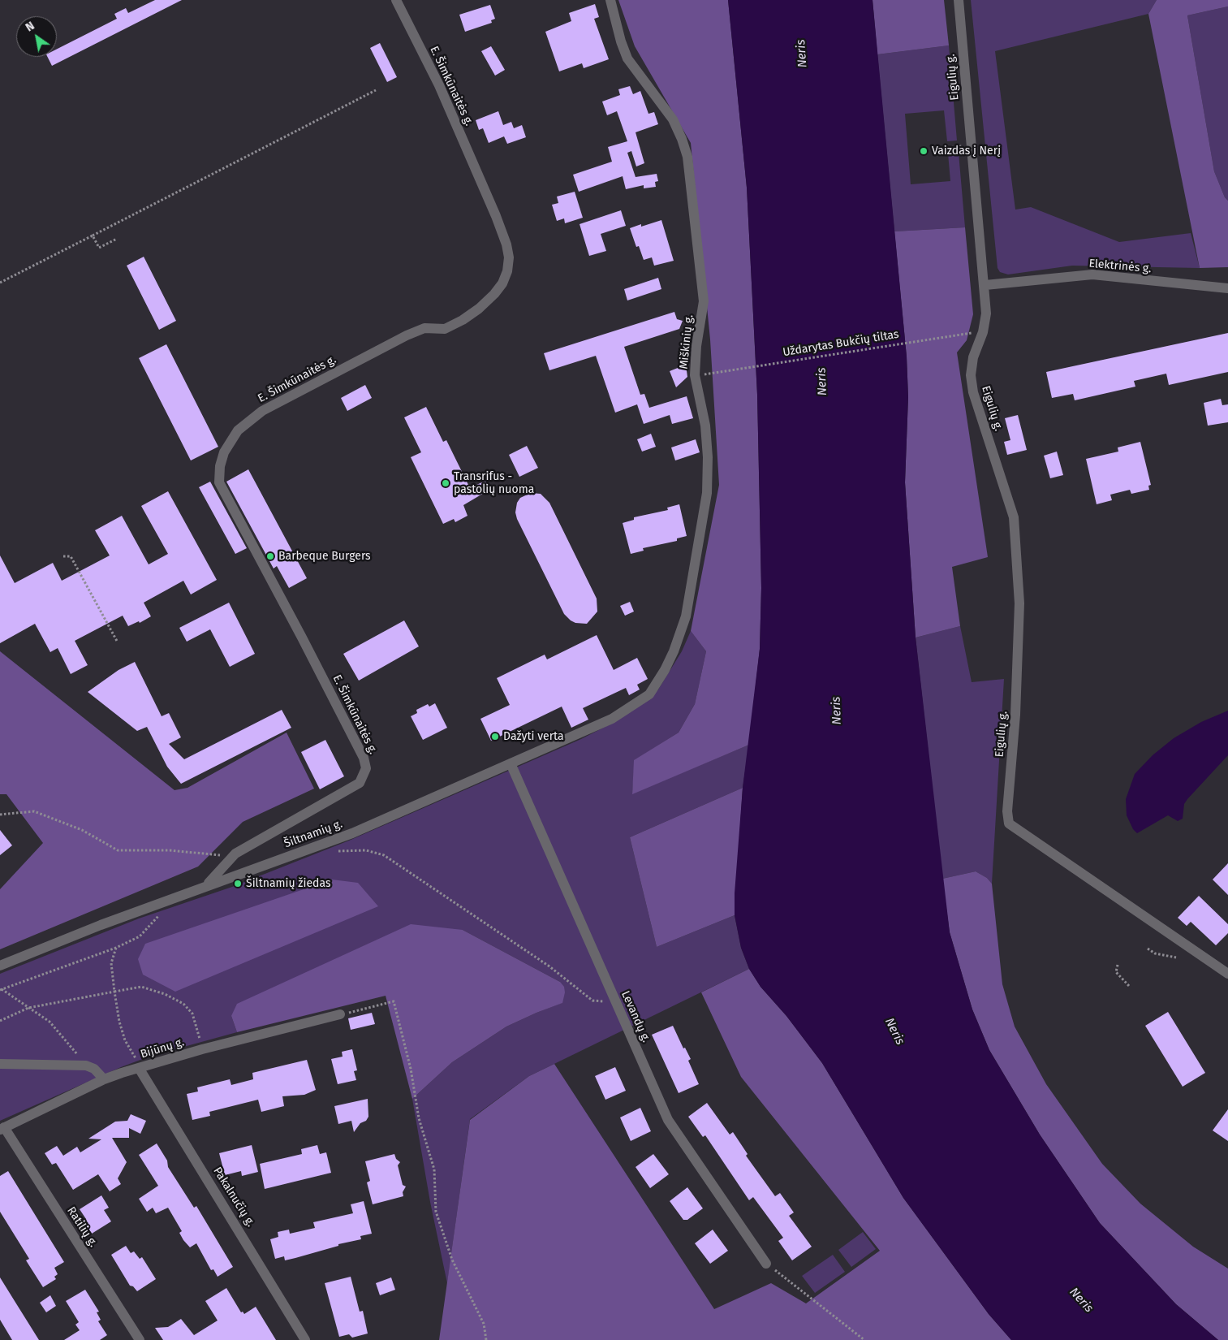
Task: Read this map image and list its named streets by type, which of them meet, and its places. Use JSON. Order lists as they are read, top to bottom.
{
  "streets": {
    "street": [
      "Eigulių g.",
      "E. Šimkūnaitės g.",
      "Elektrinės g.",
      "Miškinių g.",
      "Šiltnamių g.",
      "Levandų g.",
      "Bijūnų g.",
      "Pakalnučių g.",
      "Ratilių g."
    ],
    "path": ["Uždarytas Bukčių tiltas"]
  },
  "crossings": [
    ["Eigulių g.", "Elektrinės g."],
    ["Miškinių g.", "Uždarytas Bukčių tiltas"],
    ["Miškinių g.", "Šiltnamių g."],
    ["Šiltnamių g.", "Levandų g."],
    ["Bijūnų g.", "Pakalnučių g."],
    ["Bijūnų g.", "Ratilių g."]
  ],
  "water": ["Neris"],
  "places": [
    "Vaizdas į Nerį",
    "Transrifus - pastolių nuoma",
    "Barbeque Burgers",
    "Dažyti verta",
    "Šiltnamių žiedas"
  ],
  "north": "top left"
}
